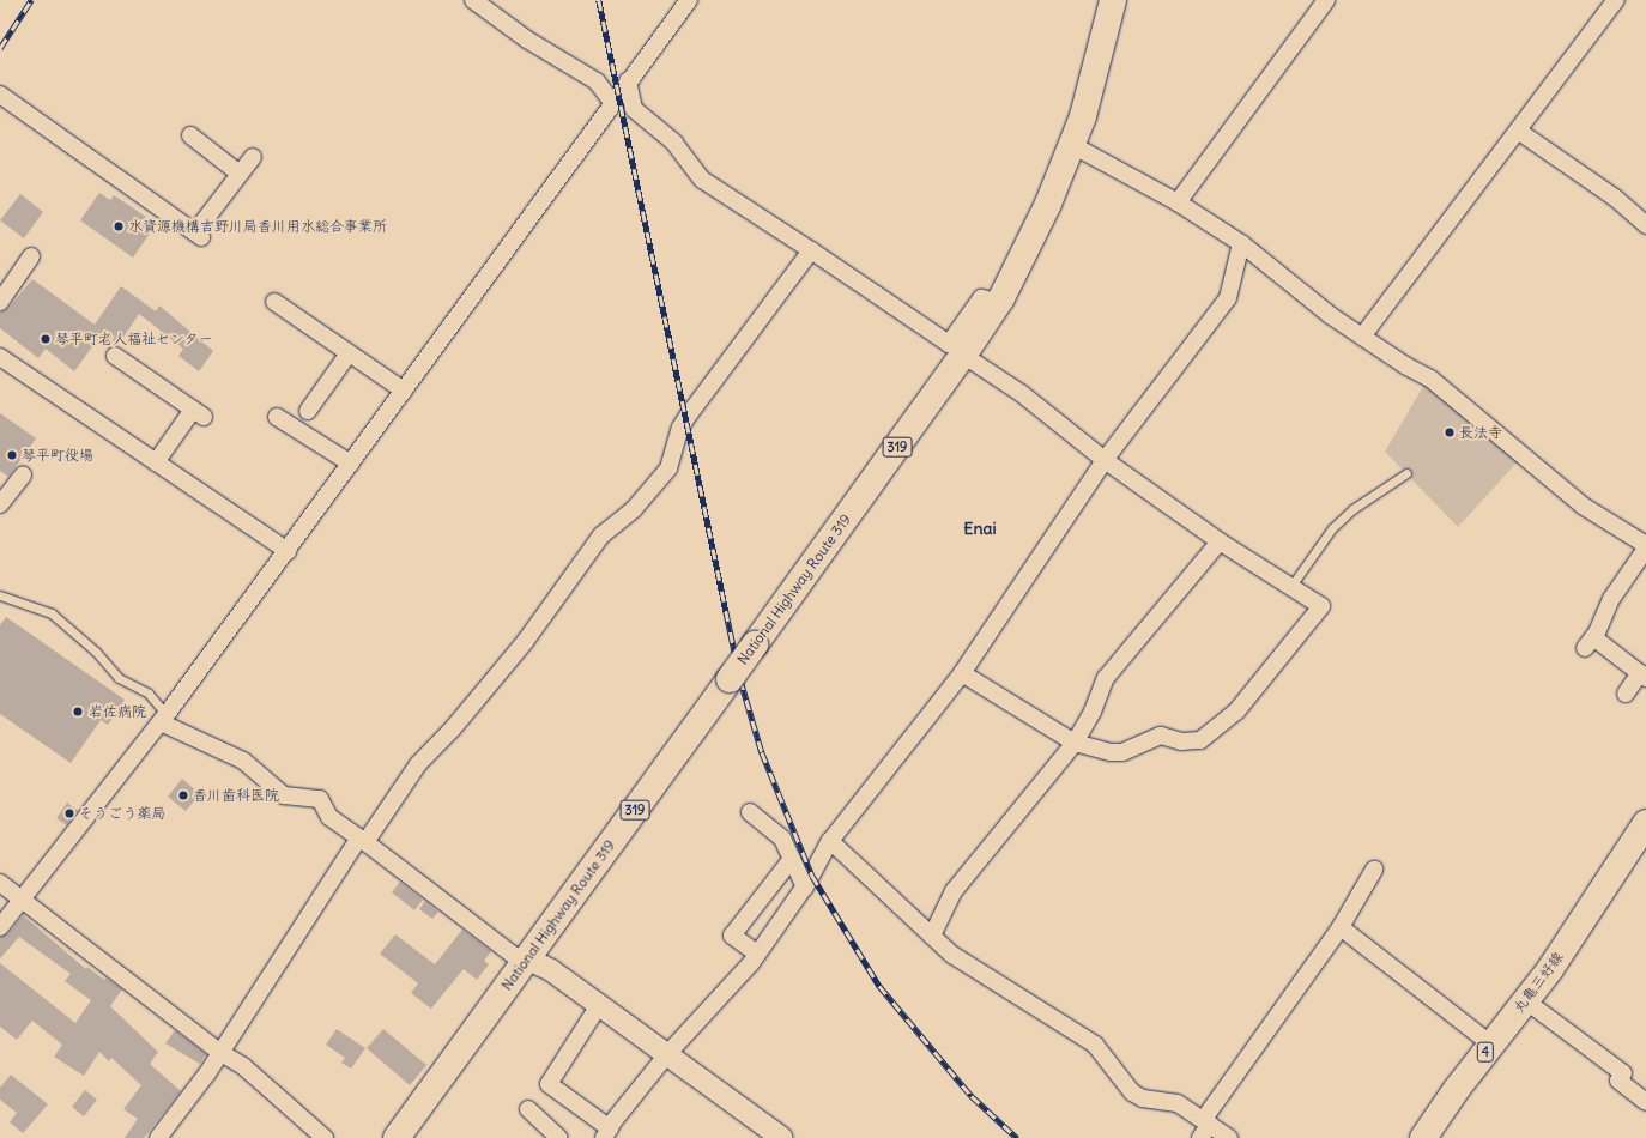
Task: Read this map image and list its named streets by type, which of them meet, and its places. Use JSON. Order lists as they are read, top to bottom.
{
  "streets": {
    "main road": [
      "319",
      "National Highway Route 319",
      "丸亀三好線",
      "4"
    ]
  },
  "districts": ["Enai"],
  "places": [
    "水資源機構吉野川局香川用水総合事業所",
    "琴平町老人福祉センター",
    "長法寺",
    "琴平町役場",
    "岩佐病院",
    "香川歯科医院",
    "そうごう薬局"
  ]
}
